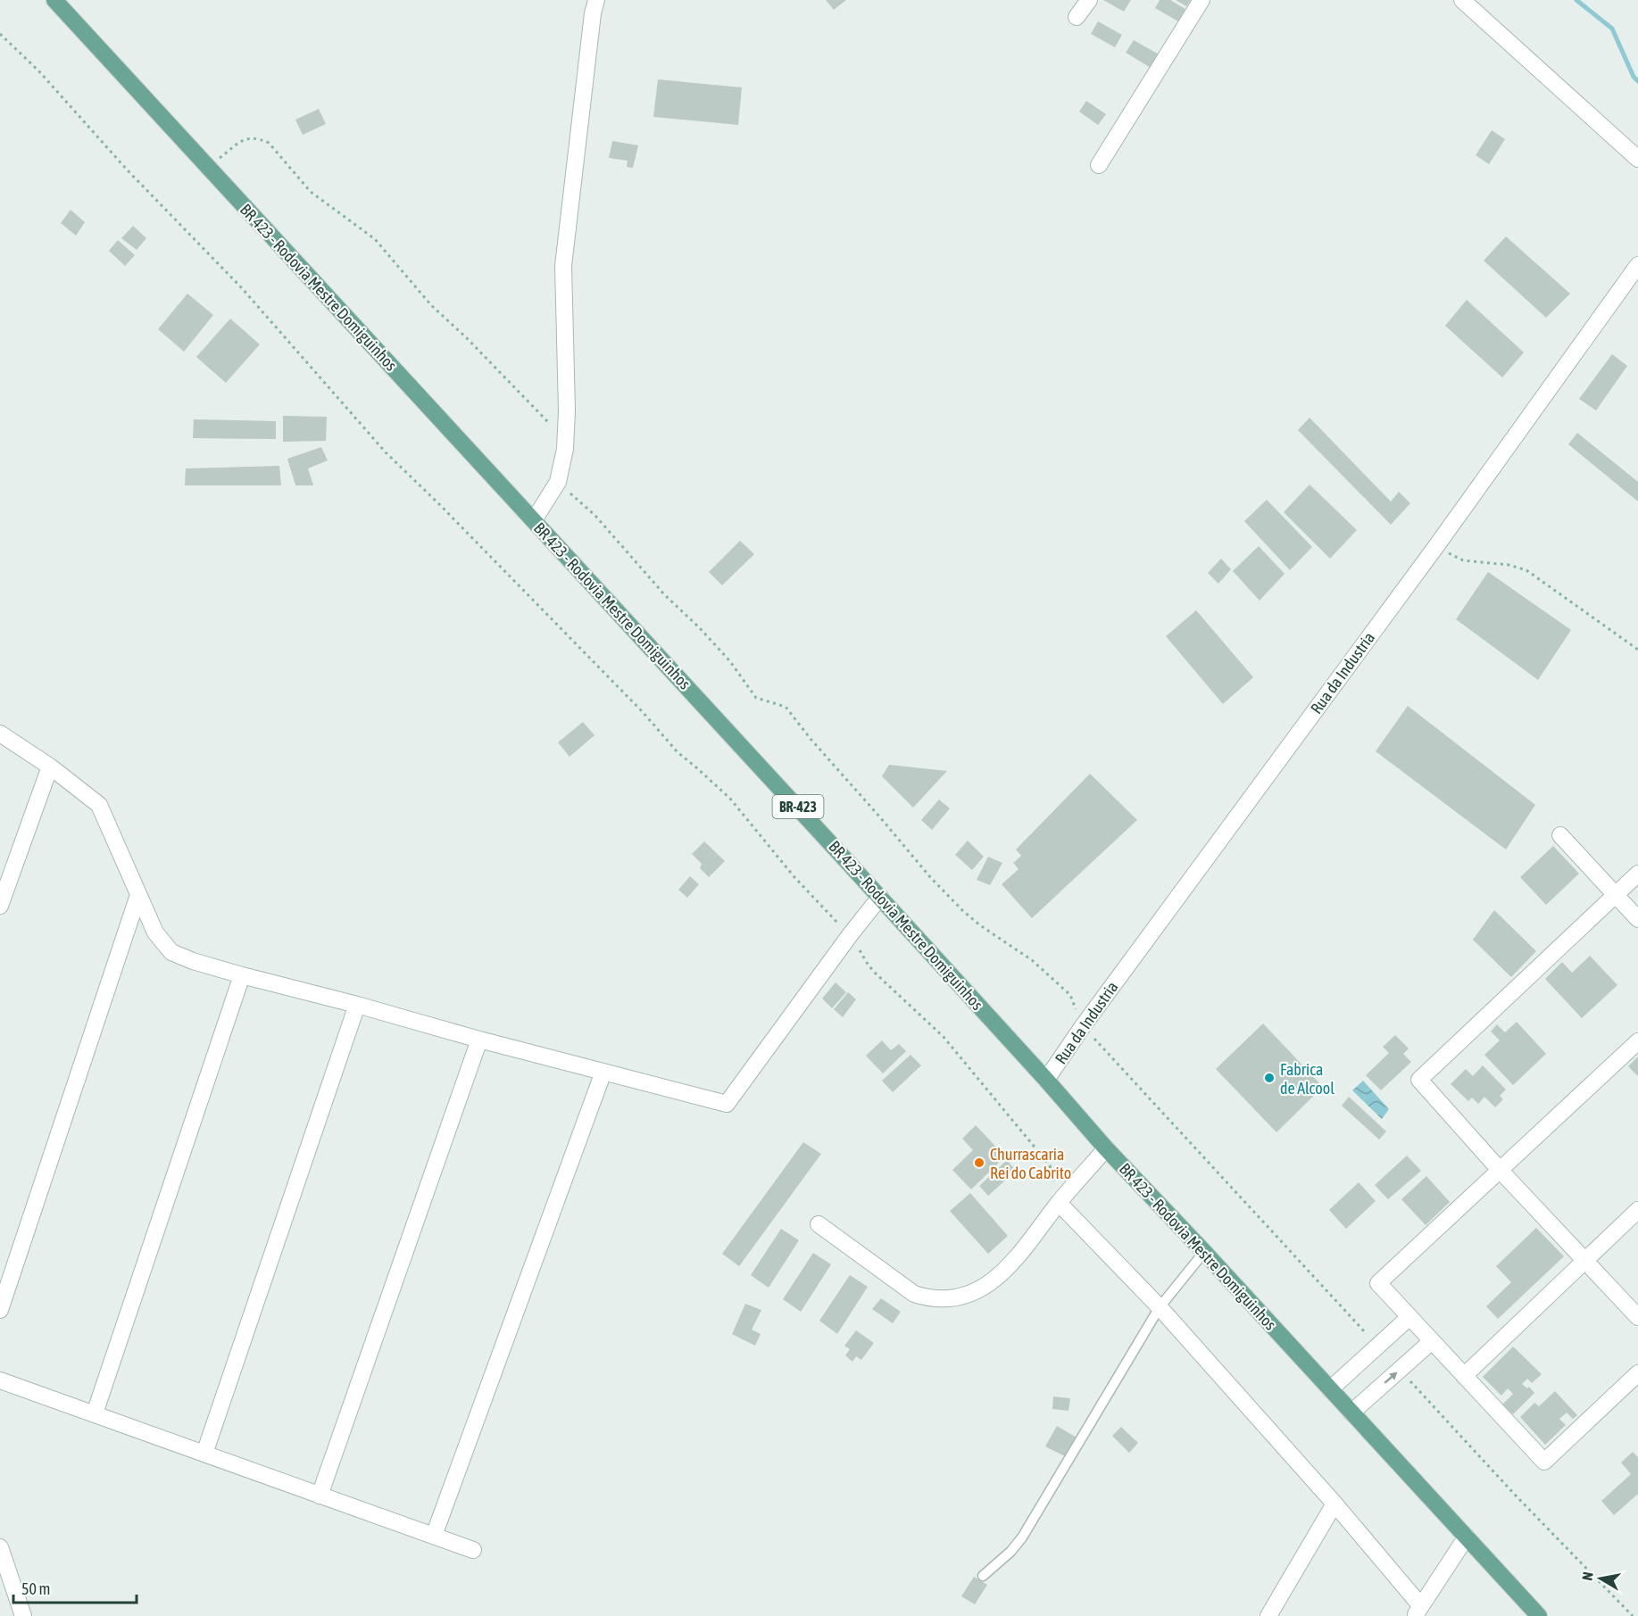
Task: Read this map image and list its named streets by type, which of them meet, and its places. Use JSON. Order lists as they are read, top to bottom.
{
  "streets": {
    "main road": ["BR 423 - Rodovia Mestre Domiguinhos", "BR-423"],
    "street": ["Rua da Industria"]
  },
  "crossings": [
    ["BR 423 - Rodovia Mestre Domiguinhos", "Rua da Industria"]
  ],
  "places": ["Fabrica de Alcool", "Churrascaria Rei do Cabrito"],
  "scale_bar": "50 m",
  "north": "left"
}
